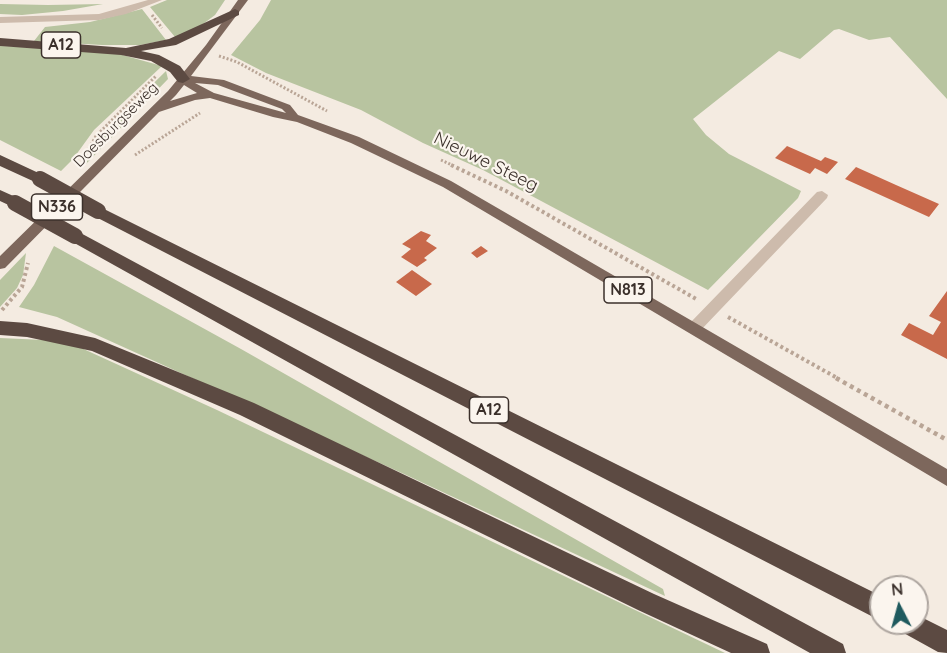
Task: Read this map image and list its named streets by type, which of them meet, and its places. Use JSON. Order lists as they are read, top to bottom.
{
  "streets": {
    "highway": ["A12"],
    "main road": [
      "Doesburgseweg",
      "Nieuwe Steeg",
      "N336",
      "N813"
    ]
  },
  "crossings": [
    ["A12", "Doesburgseweg"],
    ["A12", "Nieuwe Steeg"],
    ["Doesburgseweg", "Nieuwe Steeg"]
  ],
  "north": "top"
}
